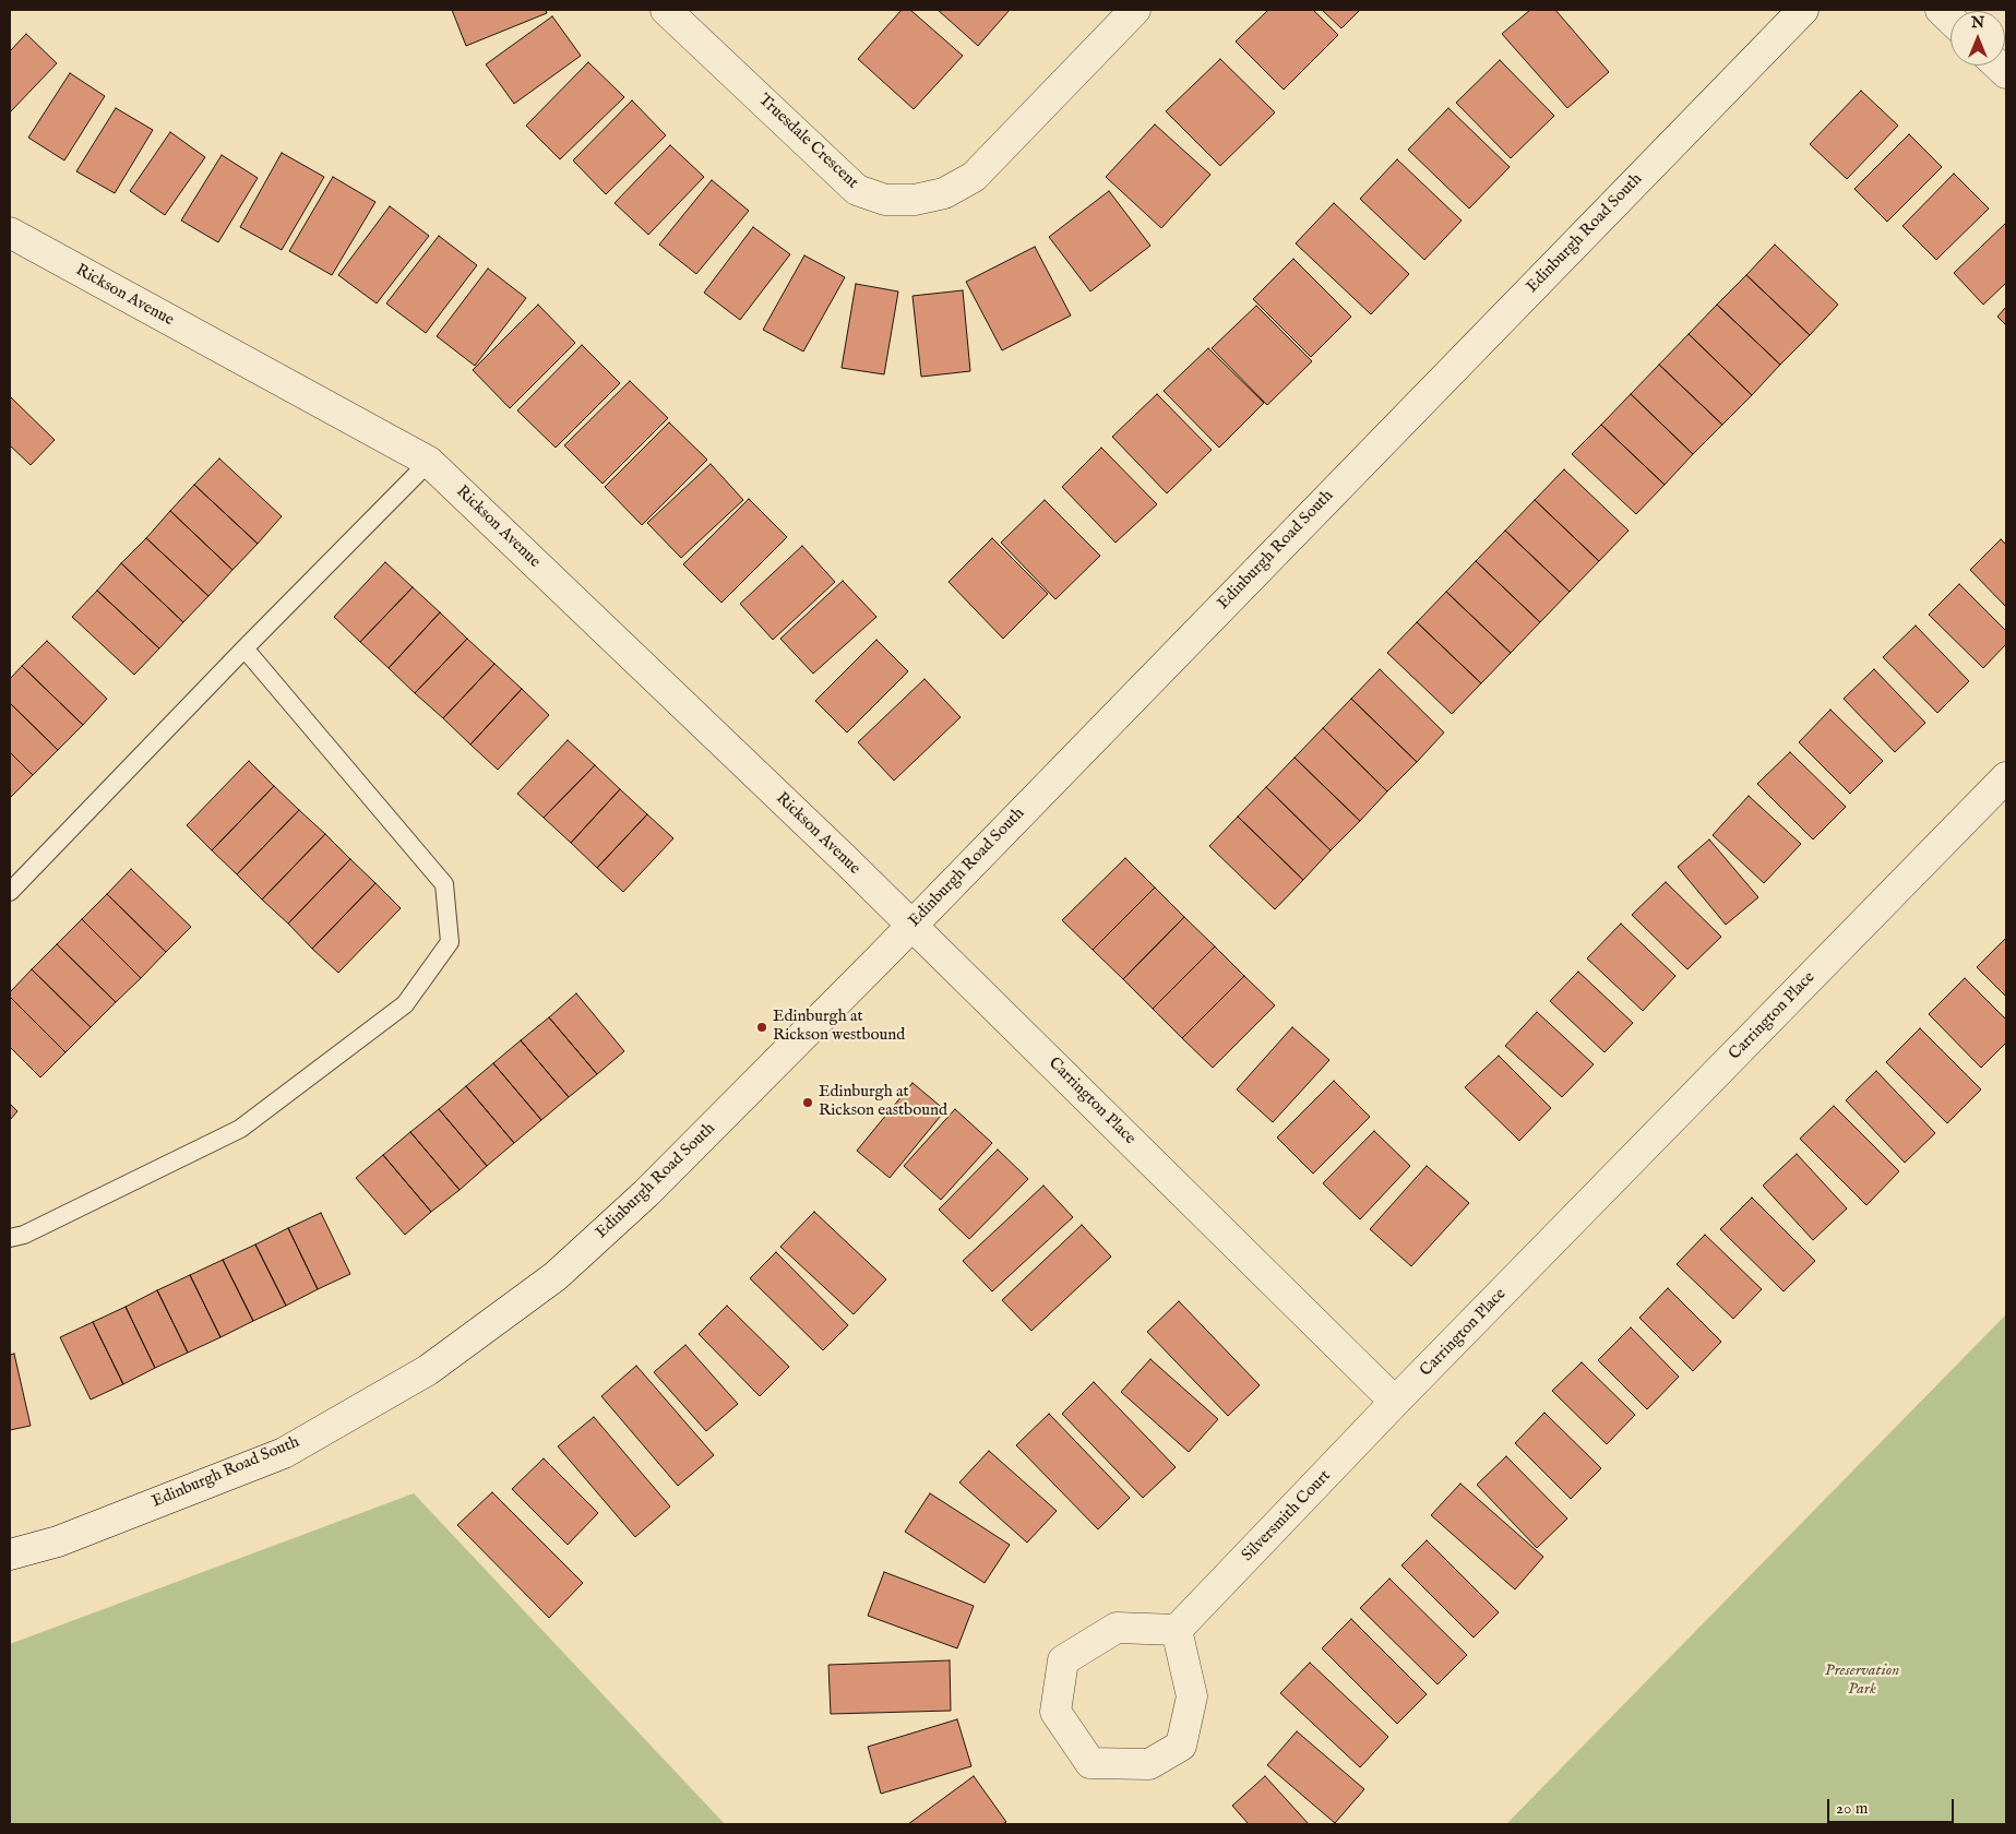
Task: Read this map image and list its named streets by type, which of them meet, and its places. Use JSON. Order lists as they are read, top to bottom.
{
  "streets": {
    "street": [
      "Truesdale Crescent",
      "Edinburgh Road South",
      "Rickson Avenue",
      "Carrington Place",
      "Silversmith Court"
    ]
  },
  "crossings": [
    ["Edinburgh Road South", "Rickson Avenue"],
    ["Edinburgh Road South", "Carrington Place"],
    ["Rickson Avenue", "Carrington Place"],
    ["Carrington Place", "Silversmith Court"]
  ],
  "parks": ["Preservation Park"],
  "places": ["Edinburgh at Rickson westbound", "Edinburgh at Rickson eastbound"],
  "scale_bar": "20 m",
  "north": "top"
}
